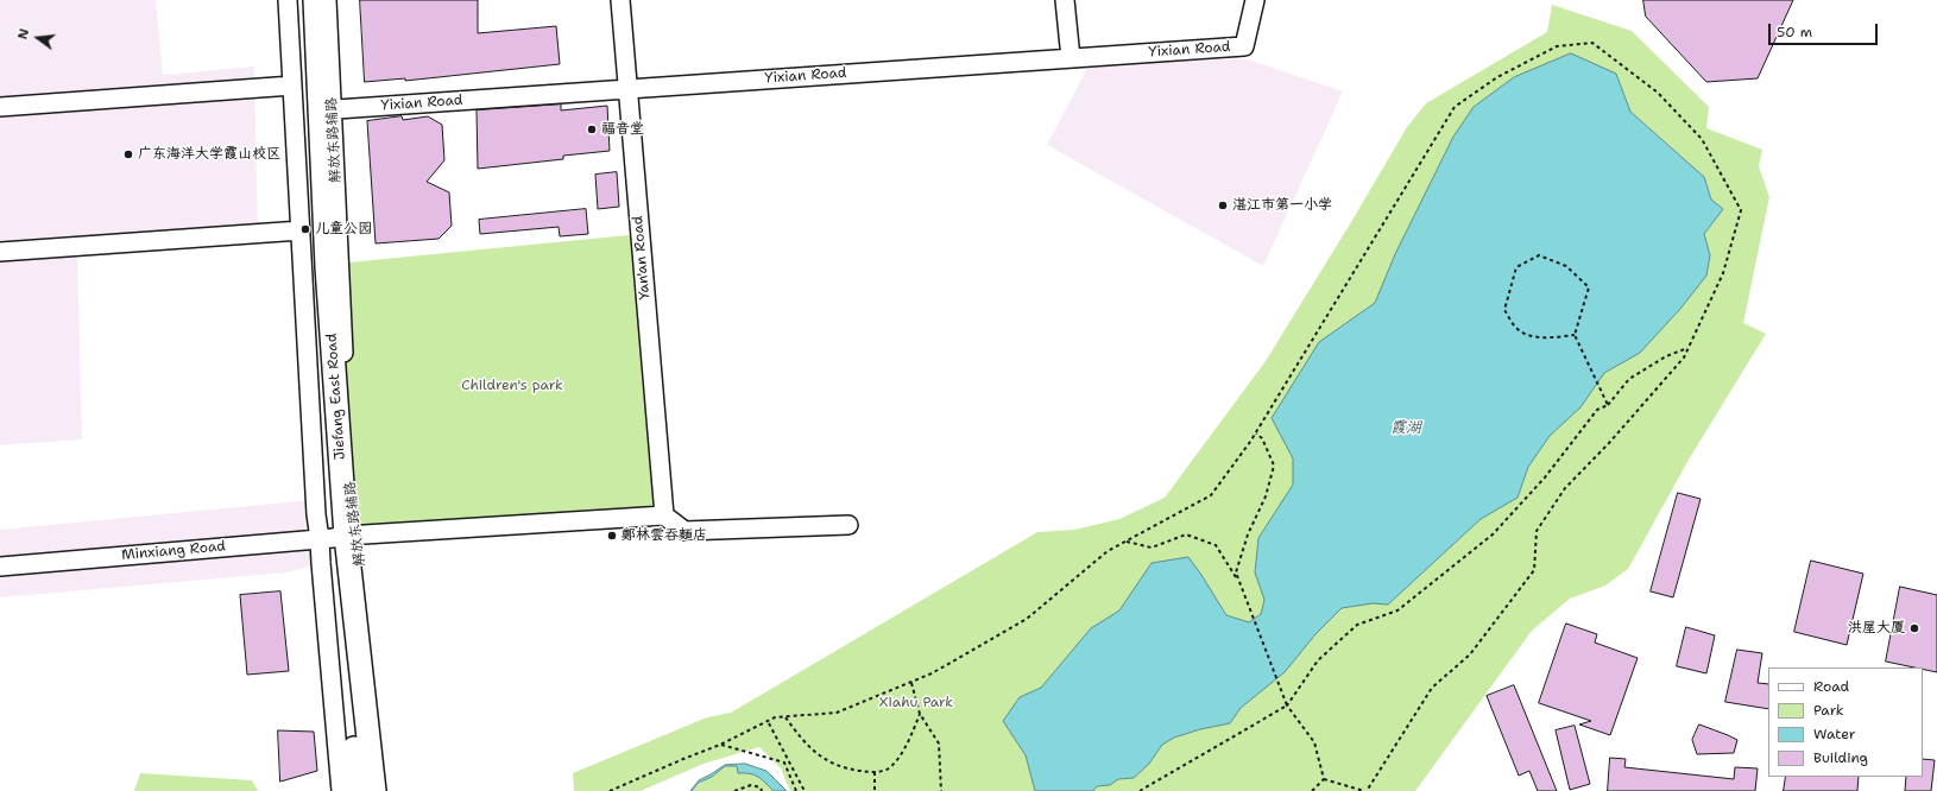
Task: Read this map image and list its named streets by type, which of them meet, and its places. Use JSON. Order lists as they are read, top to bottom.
{
  "streets": {
    "main road": ["Jiefang East Road"],
    "street": [
      "Yixian Road",
      "解放东路辅路",
      "Yan'an Road",
      "Minxiang Road"
    ]
  },
  "crossings": [
    ["Yixian Road", "Yan'an Road"],
    ["Yixian Road", "Jiefang East Road"],
    ["Yan'an Road", "Minxiang Road"],
    ["Jiefang East Road", "Minxiang Road"]
  ],
  "water": ["霞湖"],
  "parks": ["Children's park", "Xiahu Park"],
  "places": [
    "福音堂",
    "广东海洋大学霞山校区",
    "湛江市第一小学",
    "儿童公园",
    "鄭林雲吞麵店",
    "洪屋大厦"
  ],
  "legend": [
    "Road",
    "Park",
    "Water",
    "Building"
  ],
  "scale_bar": "50 m",
  "north": "left"
}
